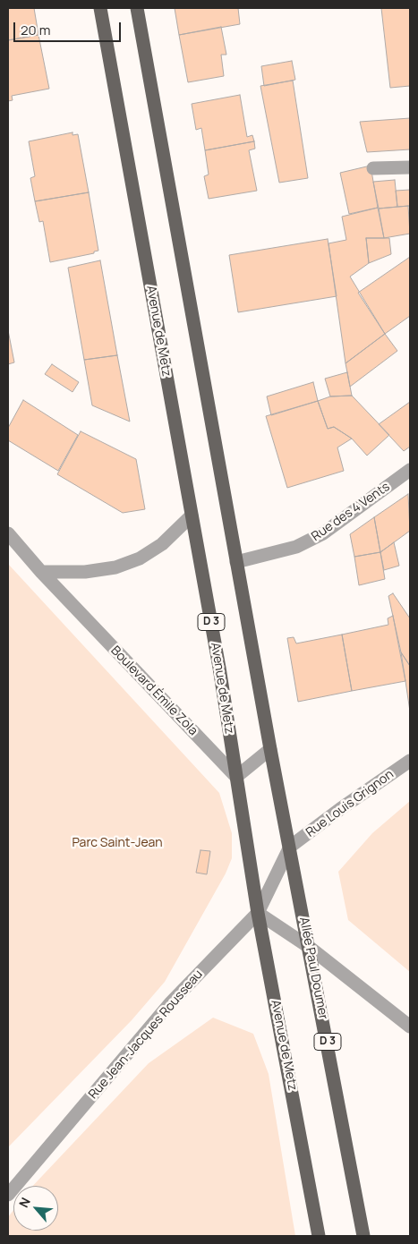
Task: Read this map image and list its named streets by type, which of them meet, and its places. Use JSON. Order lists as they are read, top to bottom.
{
  "streets": {
    "main road": ["Avenue de Metz", "D 3", "Allée Paul Doumer"],
    "street": [
      "Rue des 4 Vents",
      "Boulevard Émile Zola",
      "Rue Louis Grignon",
      "Rue Jean-Jacques Rousseau"
    ]
  },
  "crossings": [
    ["Avenue de Metz", "Boulevard Émile Zola"],
    ["Avenue de Metz", "Rue Jean-Jacques Rousseau"],
    ["Rue des 4 Vents", "D 3"],
    ["D 3", "Allée Paul Doumer"],
    ["Rue Louis Grignon", "Allée Paul Doumer"],
    ["Rue Louis Grignon", "Rue Jean-Jacques Rousseau"],
    ["Allée Paul Doumer", "Rue Jean-Jacques Rousseau"]
  ],
  "parks": ["Parc Saint-Jean"],
  "scale_bar": "20 m",
  "north": "top left"
}
